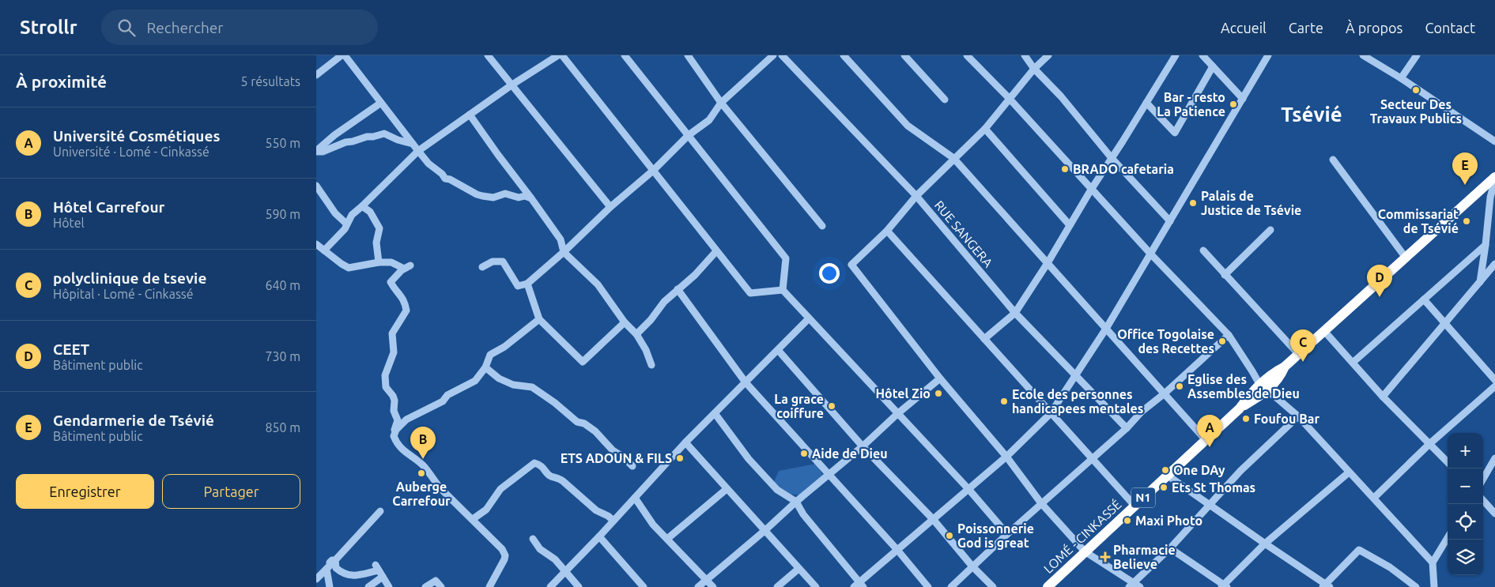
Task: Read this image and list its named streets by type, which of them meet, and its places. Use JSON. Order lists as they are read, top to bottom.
{
  "streets": {
    "highway": ["N1", "LOMÉ - CINKASSÉ"],
    "street": ["RUE SANGERA"]
  },
  "districts": ["Tsévié"],
  "places": {
    "other": [
      "Secteur Des Travaux Publics",
      "Bar - resto La Patience",
      "BRADO cafetaria",
      "Palais de Justice de Tsévie",
      "Commissariat de Tsévié",
      "Office Togolaise des Recettes",
      "Eglise des Assembles de Dieu",
      "Hôtel Zio",
      "Ecole des personnes handicapees mentales",
      "La grace coiffure",
      "Foufou Bar",
      "Aide de Dieu",
      "ETS ADOUN & FILS",
      "One DAy",
      "Auberge Carrefour",
      "Ets St Thomas",
      "Maxi Photo",
      "Poissonnerie God is great"
    ],
    "health": ["Pharmacie Believe"]
  },
  "page": {
    "header": "Strollr",
    "search": "Rechercher",
    "nav": [
      "Accueil",
      "Carte",
      "À propos",
      "Contact"
    ],
    "heading": ["À proximité", "5 résultats"],
    "list": [
      {
        "mark": "A",
        "name": "Université Cosmétiques",
        "note": "Université · Lomé - Cinkassé",
        "value": "550 m"
      },
      {
        "mark": "B",
        "name": "Hôtel Carrefour",
        "note": "Hôtel",
        "value": "590 m"
      },
      {
        "mark": "C",
        "name": "polyclinique de tsevie",
        "note": "Hôpital · Lomé - Cinkassé",
        "value": "640 m"
      },
      {
        "mark": "D",
        "name": "CEET",
        "note": "Bâtiment public",
        "value": "730 m"
      },
      {
        "mark": "E",
        "name": "Gendarmerie de Tsévié",
        "note": "Bâtiment public",
        "value": "850 m"
      }
    ],
    "pins": [
      "E",
      "D",
      "C",
      "A",
      "B"
    ],
    "map_buttons": ["+", "−"],
    "buttons": ["Enregistrer", "Partager"]
  }
}
